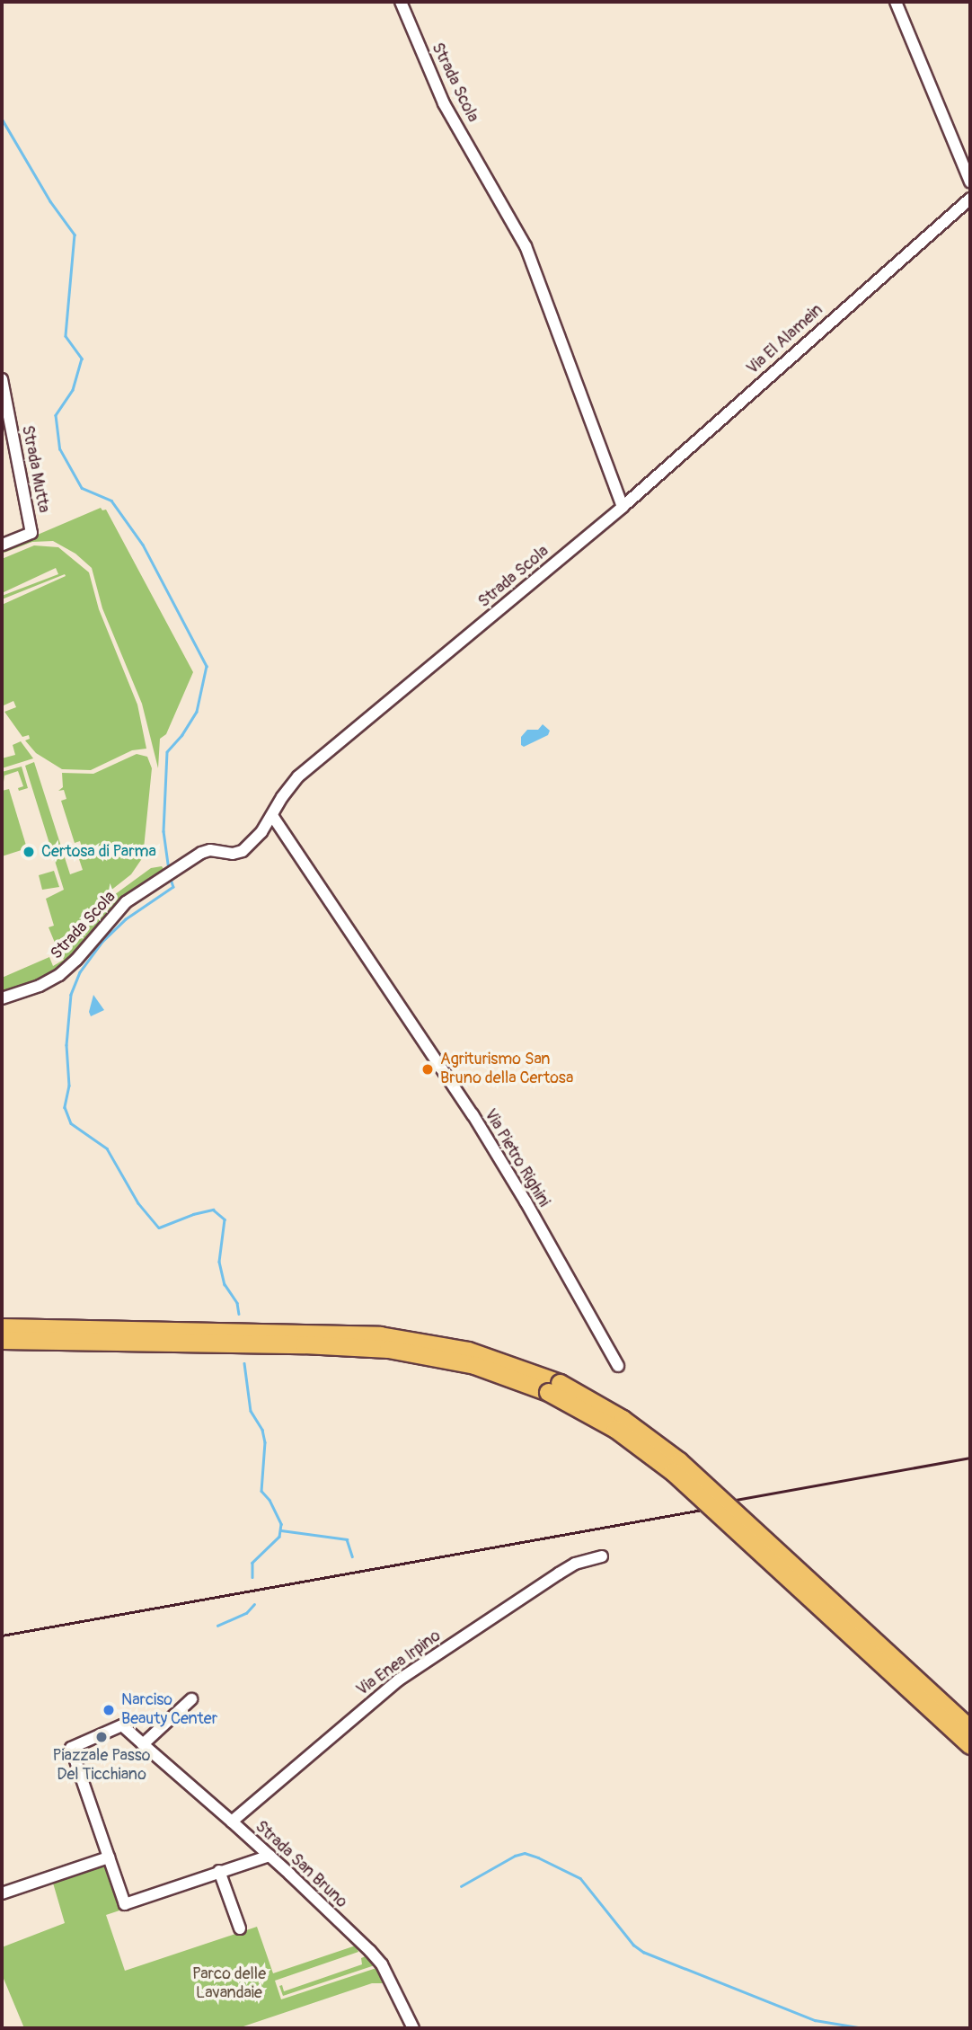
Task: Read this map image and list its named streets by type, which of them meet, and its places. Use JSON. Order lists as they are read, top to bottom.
{
  "streets": {
    "street": [
      "Strada Scola",
      "Via El Alamein",
      "Strada Mutta",
      "Via Pietro Righini",
      "Via Enea Irpino",
      "Strada San Bruno"
    ]
  },
  "crossings": [
    ["Strada Scola", "Via El Alamein"],
    ["Strada Scola", "Via Pietro Righini"],
    ["Via Enea Irpino", "Strada San Bruno"]
  ],
  "parks": ["Parco delle Lavandaie"],
  "places": [
    "Certosa di Parma",
    "Agriturismo San Bruno della Certosa",
    "Narciso Beauty Center",
    "Piazzale Passo Del Ticchiano"
  ]
}
